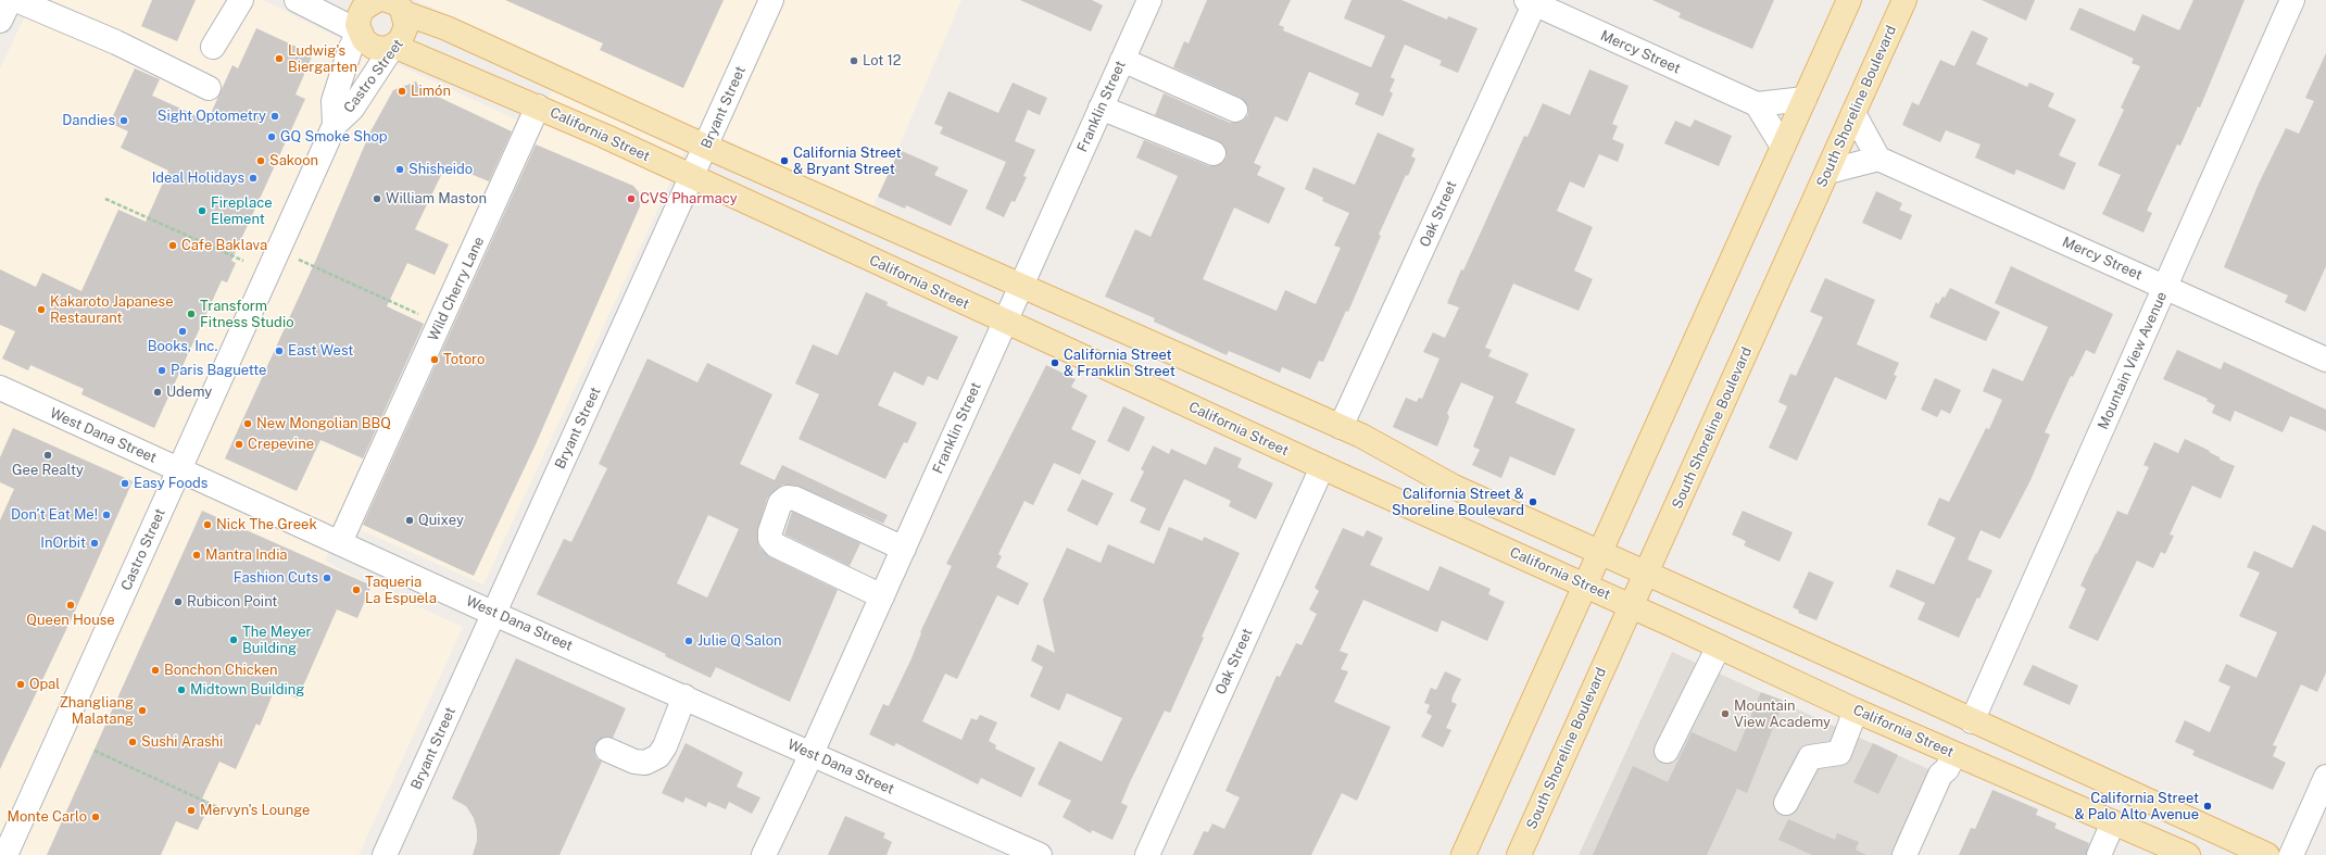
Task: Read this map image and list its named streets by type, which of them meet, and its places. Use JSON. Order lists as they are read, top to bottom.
{
  "streets": {
    "main road": ["Castro Street", "South Shoreline Boulevard", "California Street"],
    "street": [
      "Mercy Street",
      "Franklin Street",
      "Bryant Street",
      "Oak Street",
      "Wild Cherry Lane",
      "Mountain View Avenue",
      "West Dana Street"
    ]
  },
  "crossings": [
    ["Mercy Street", "Oak Street"],
    ["Mercy Street", "Mountain View Avenue"],
    ["Castro Street", "California Street"],
    ["Castro Street", "West Dana Street"],
    ["Franklin Street", "California Street"],
    ["Franklin Street", "West Dana Street"],
    ["South Shoreline Boulevard", "California Street"],
    ["Bryant Street", "California Street"],
    ["Bryant Street", "West Dana Street"],
    ["California Street", "Oak Street"],
    ["California Street", "Wild Cherry Lane"],
    ["Wild Cherry Lane", "West Dana Street"]
  ],
  "places": [
    "Ludwig's Biergarten",
    "Lot 12",
    "Limón",
    "Sight Optometry",
    "Dandies",
    "GQ Smoke Shop",
    "Sakoon",
    "California Street & Bryant Street",
    "Shisheido",
    "Ideal Holidays",
    "William Maston",
    "CVS Pharmacy",
    "Fireplace Element",
    "Cafe Baklava",
    "Kakaroto Japanese Restaurant",
    "Transform Fitness Studio",
    "Books, Inc.",
    "East West",
    "Totoro",
    "California Street & Franklin Street",
    "Paris Baguette",
    "Udemy",
    "New Mongolian BBQ",
    "Crepevine",
    "Gee Realty",
    "Easy Foods",
    "California Street & Shoreline Boulevard",
    "Don’t Eat Me!",
    "Quixey",
    "Nick The Greek",
    "InOrbit",
    "Mantra India",
    "Fashion Cuts",
    "Taqueria La Espuela",
    "Rubicon Point",
    "Queen House",
    "The Meyer Building",
    "Julie Q Salon",
    "Bonchon Chicken",
    "Opal",
    "Midtown Building",
    "Zhangliang Malatang",
    "Mountain View Academy",
    "Sushi Arashi",
    "California Street & Palo Alto Avenue",
    "Mervyn's Lounge",
    "Monte Carlo"
  ]
}
